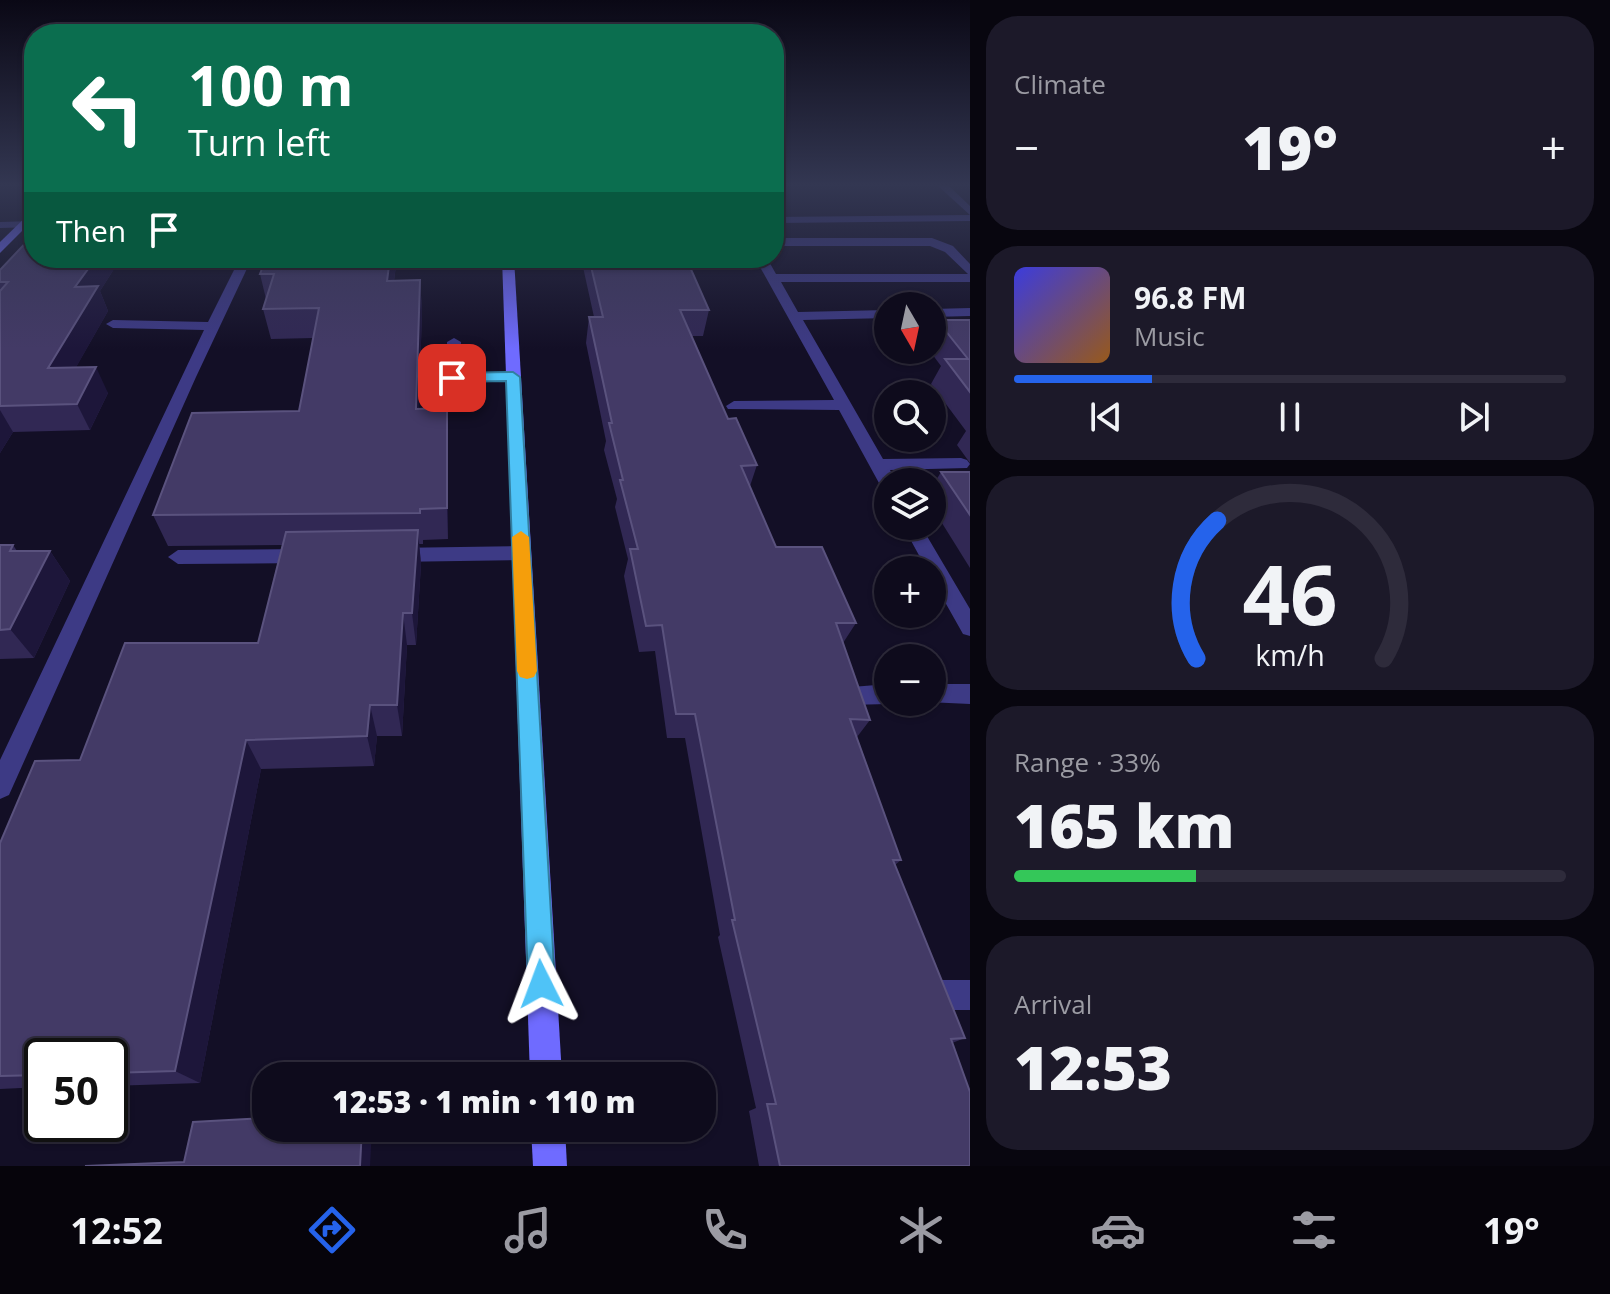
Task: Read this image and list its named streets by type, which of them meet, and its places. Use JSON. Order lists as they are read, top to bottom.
{
  "north": "bottom",
  "page": {
    "tile": [
      "Climate",
      ["Range · 33%", "165 km"],
      ["Arrival", "12:53"]
    ],
    "turn": ["100 m", "Turn left"],
    "heat": ["−", "19°", "+"],
    "then": "Then",
    "song": ["96.8 FM", "Music"],
    "map_buttons": ["+", "−"],
    "limit": "50",
    "trip": "12:53 · 1 min · 110 m",
    "tabs": ["12:52", "19°"],
    "gauge": ["46", "km/h"]
  }
}
